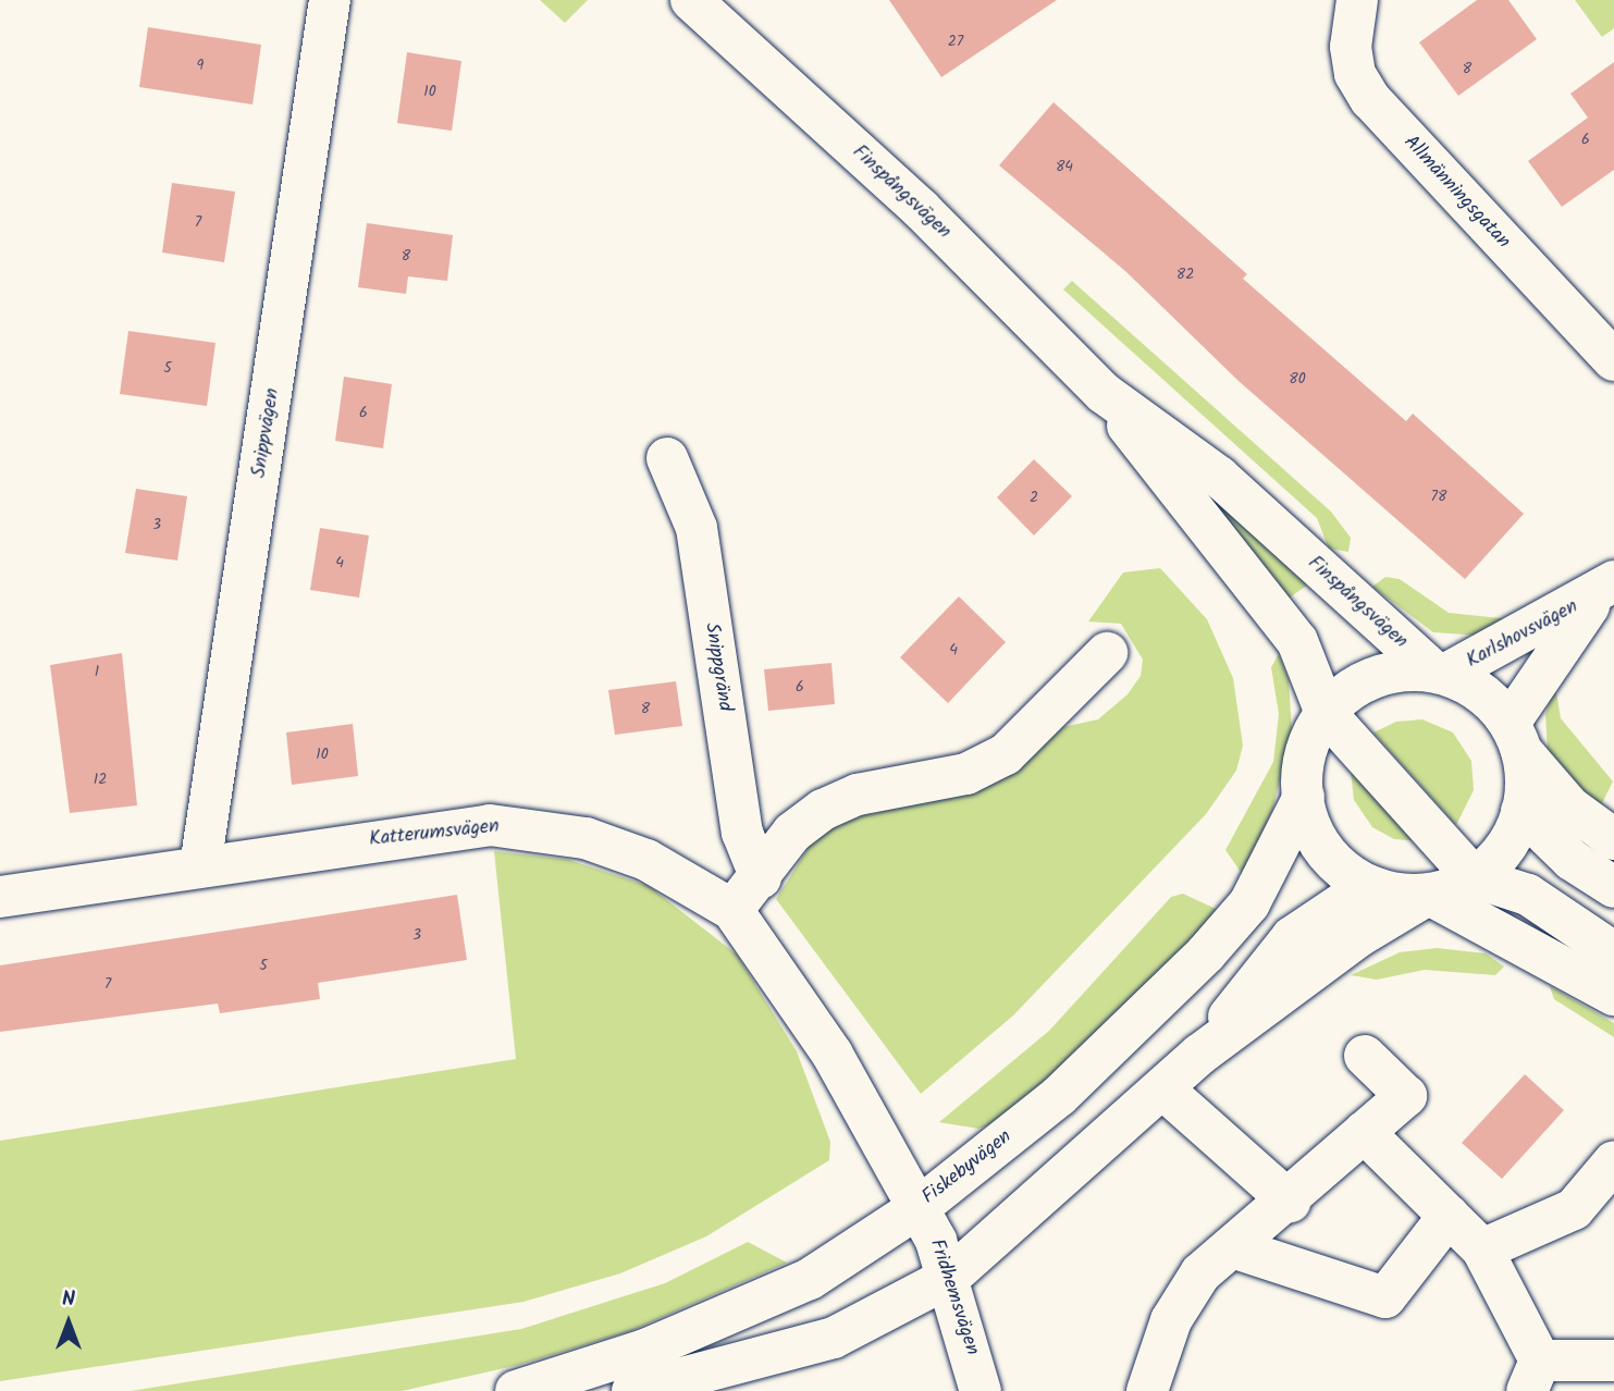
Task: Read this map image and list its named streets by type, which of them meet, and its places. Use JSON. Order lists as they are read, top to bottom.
{
  "streets": {
    "street": [
      "Finspångsvägen",
      "Allmänningsgatan",
      "Snippvägen",
      "Karlshovsvägen",
      "Snippgränd",
      "Katterumsvägen",
      "Fiskebyvägen",
      "Fridhemsvägen"
    ]
  },
  "crossings": [
    ["Finspångsvägen", "Karlshovsvägen"],
    ["Finspångsvägen", "Fiskebyvägen"],
    ["Snippvägen", "Katterumsvägen"],
    ["Katterumsvägen", "Fiskebyvägen"],
    ["Katterumsvägen", "Fridhemsvägen"],
    ["Fiskebyvägen", "Fridhemsvägen"]
  ],
  "house_numbers": [
    "27",
    "9",
    "8",
    "10",
    "6",
    "84",
    "7",
    "8",
    "82",
    "5",
    "80",
    "6",
    "78",
    "2",
    "3",
    "4",
    "4",
    "1",
    "6",
    "8",
    "10",
    "12",
    "3",
    "5",
    "7"
  ],
  "north": "top"
}
